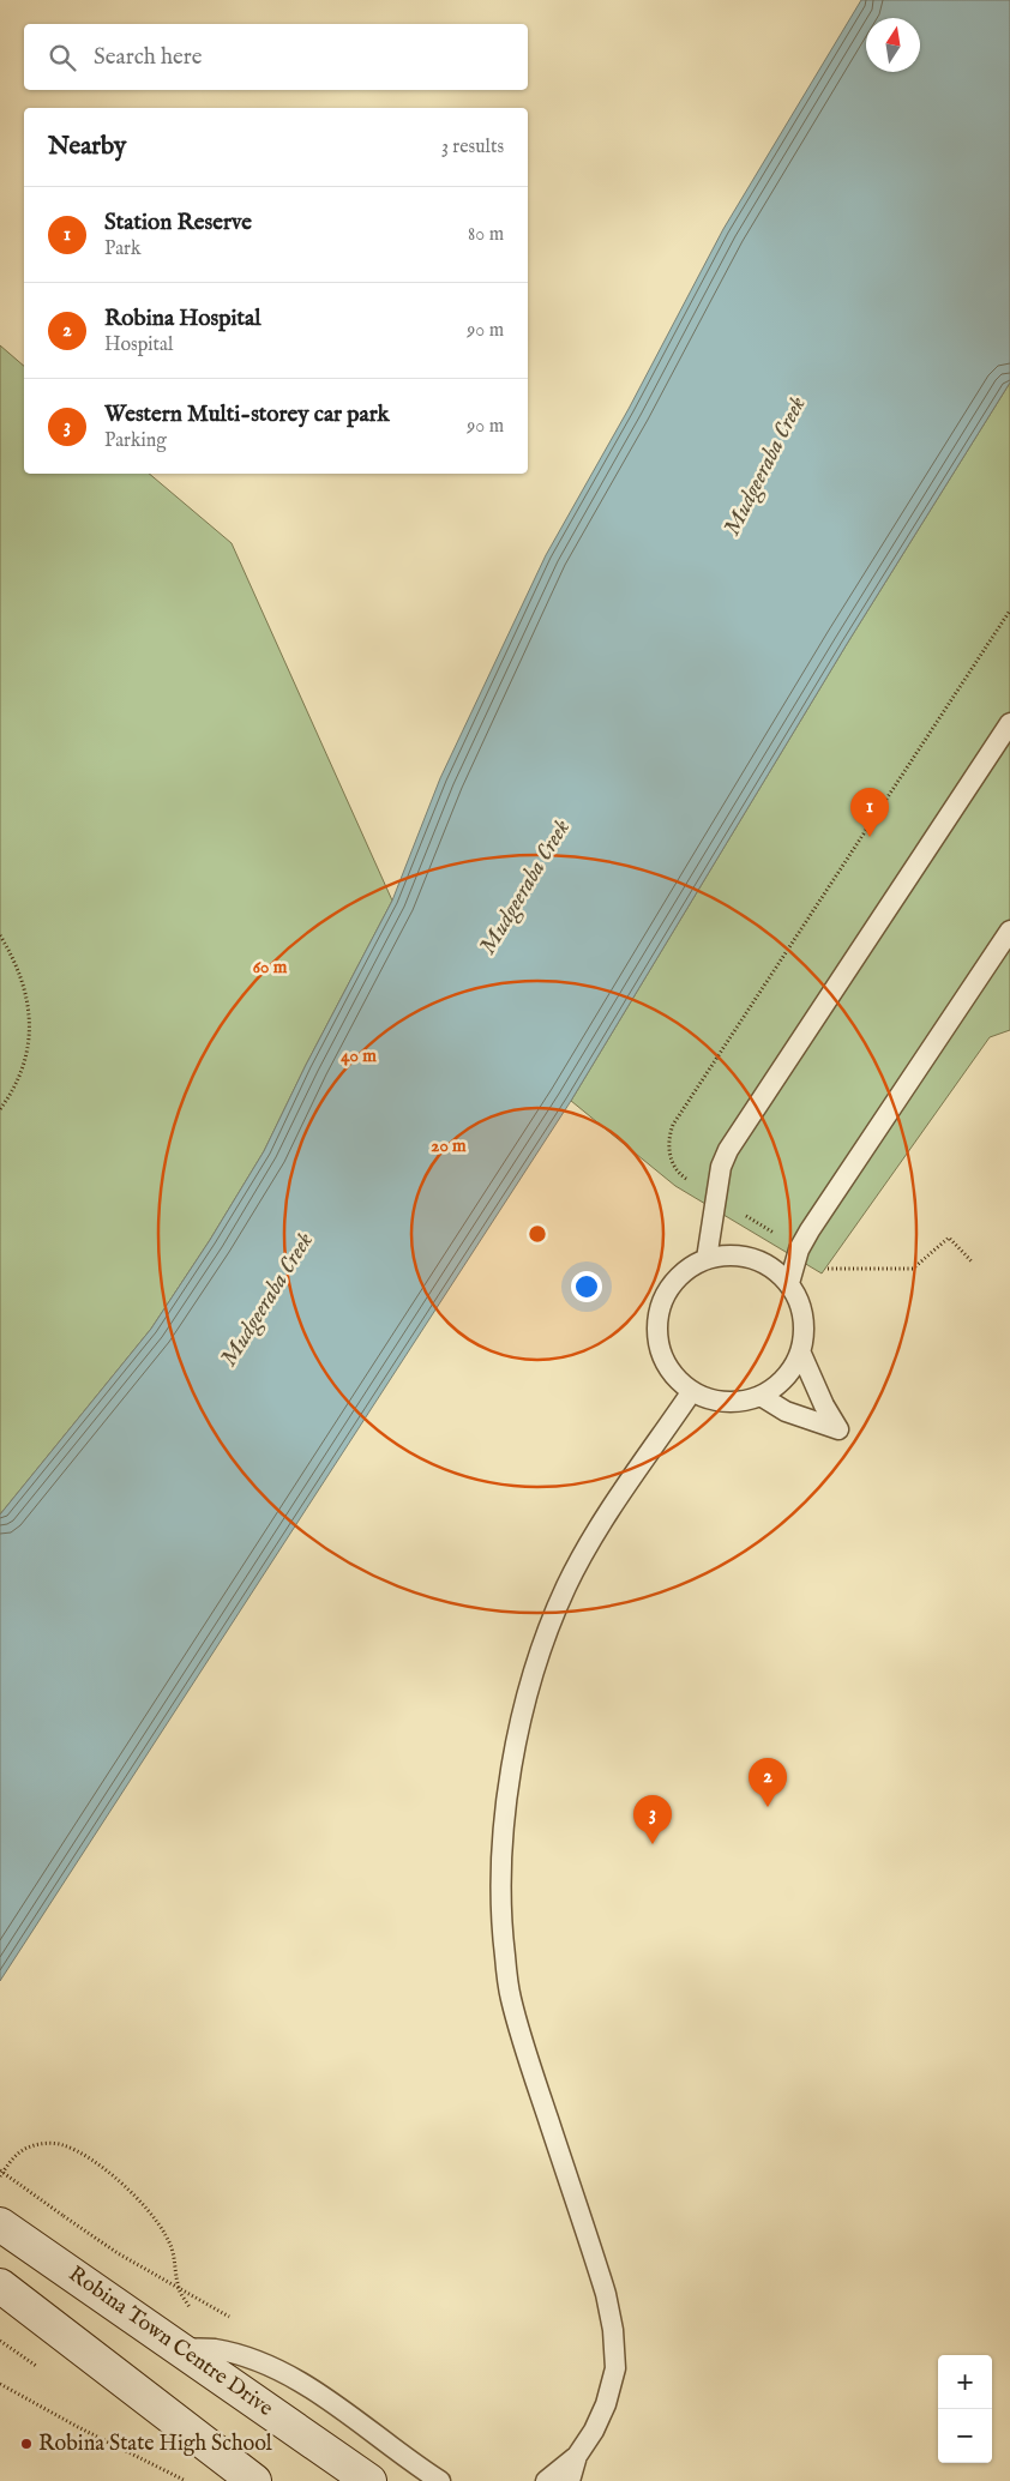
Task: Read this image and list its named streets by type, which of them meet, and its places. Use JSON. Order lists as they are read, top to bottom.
{
  "streets": {
    "main road": ["Robina Town Centre Drive"]
  },
  "water": ["Mudgeeraba Creek"],
  "places": ["Robina State High School"],
  "north": "top",
  "page": {
    "search": "Search here",
    "heading": ["Nearby", "3 results"],
    "list": [
      {
        "mark": "1",
        "name": "Station Reserve",
        "note": "Park",
        "value": "80 m"
      },
      {
        "mark": "2",
        "name": "Robina Hospital",
        "note": "Hospital",
        "value": "90 m"
      },
      {
        "mark": "3",
        "name": "Western Multi-storey car park",
        "note": "Parking",
        "value": "90 m"
      }
    ],
    "pins": ["1", "2", "3"],
    "map_buttons": ["+", "−"]
  },
  "rings": ["60 m", "40 m", "20 m"]
}
